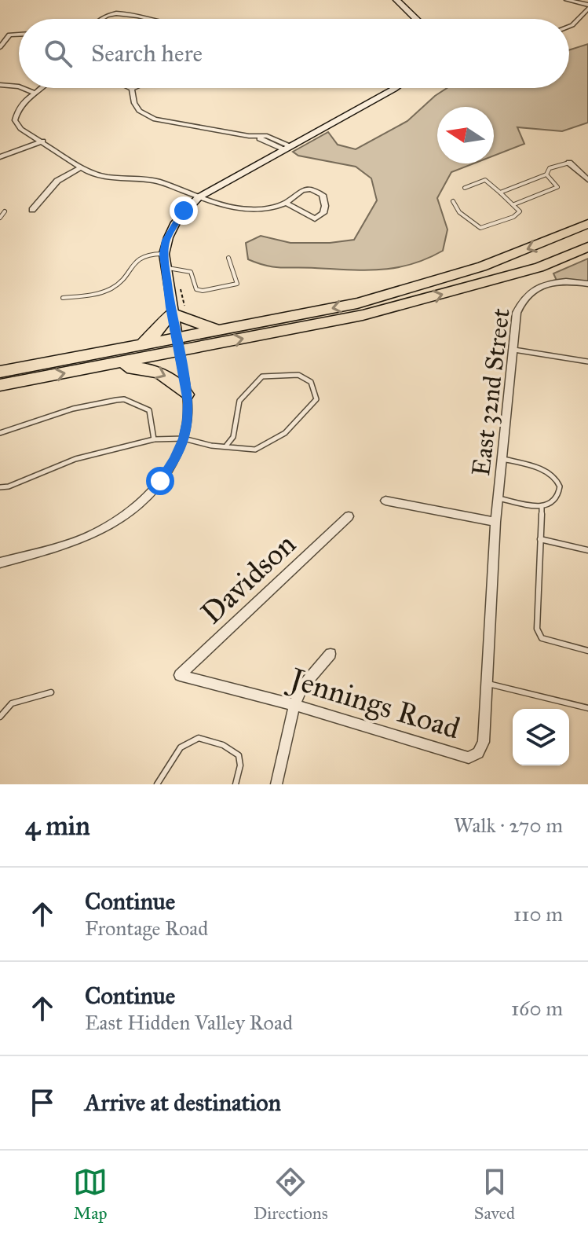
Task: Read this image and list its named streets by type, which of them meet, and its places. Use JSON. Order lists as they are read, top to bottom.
{
  "streets": {
    "street": ["East 32nd Street", "Davidson", "Jennings Road"]
  },
  "crossings": [
    ["East 32nd Street", "Jennings Road"],
    ["Davidson", "Jennings Road"]
  ],
  "north": "left",
  "page": {
    "search": "Search here",
    "heading": ["4 min", "Walk · 270 m"],
    "list": [
      ["Continue", "Frontage Road", "110 m"],
      ["Continue", "East Hidden Valley Road", "160 m"],
      "Arrive at destination"
    ],
    "nav": ["Map", "Directions", "Saved"]
  }
}
